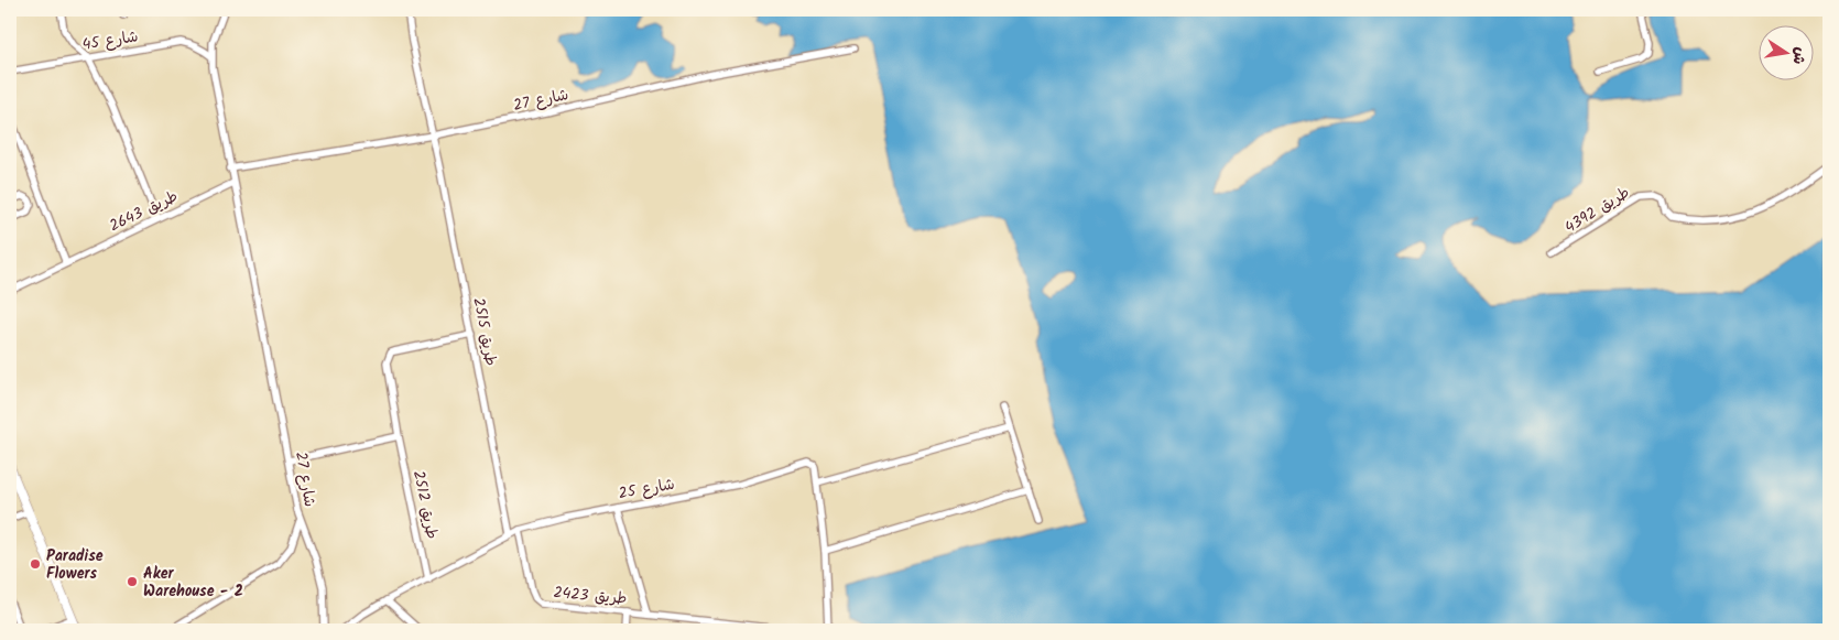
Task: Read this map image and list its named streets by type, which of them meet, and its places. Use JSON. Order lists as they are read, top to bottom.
{
  "streets": {
    "street": [
      "شارع 45",
      "شارع 27",
      "طريق 4392",
      "طريق 2643",
      "طريق 2515",
      "شارع 25",
      "طريق 2512",
      "طريق 2423"
    ]
  },
  "crossings": [
    ["شارع 45", "شارع 27"],
    ["شارع 27", "طريق 2643"],
    ["شارع 27", "طريق 2515"],
    ["طريق 2515", "شارع 25"],
    ["طريق 2515", "طريق 2512"],
    ["شارع 25", "طريق 2512"],
    ["شارع 25", "طريق 2423"]
  ],
  "places": ["Paradise Flowers", "Aker Warehouse - 2"],
  "north": "right"
}
